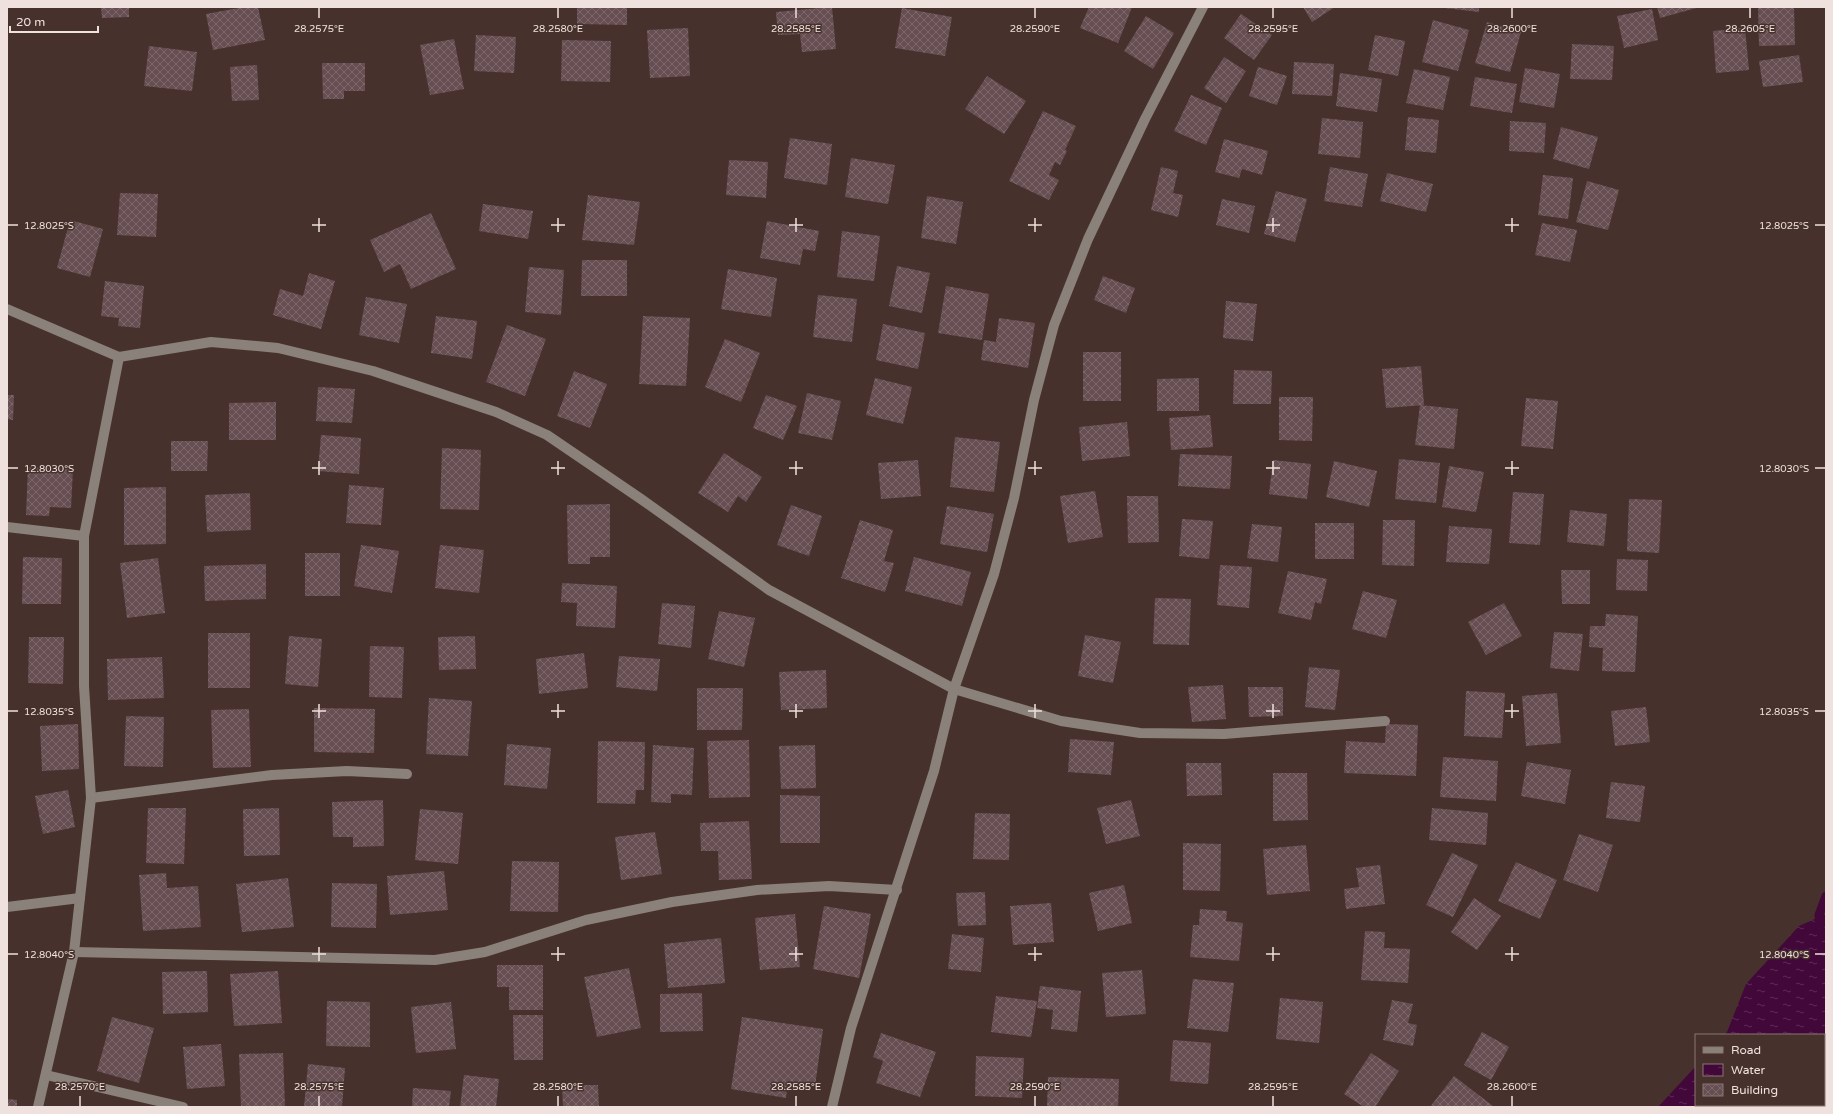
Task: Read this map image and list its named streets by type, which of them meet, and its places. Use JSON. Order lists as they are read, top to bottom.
{
  "legend": ["Road", "Water", "Building"],
  "scale_bar": "20 m",
  "coordinates": [
    "28.2575°E",
    "28.2580°E",
    "28.2585°E",
    "28.2590°E",
    "28.2595°E",
    "28.2600°E",
    "28.2605°E",
    "12.8025°S",
    "12.8030°S",
    "12.8035°S",
    "12.8040°S",
    "28.2570°E"
  ]
}
